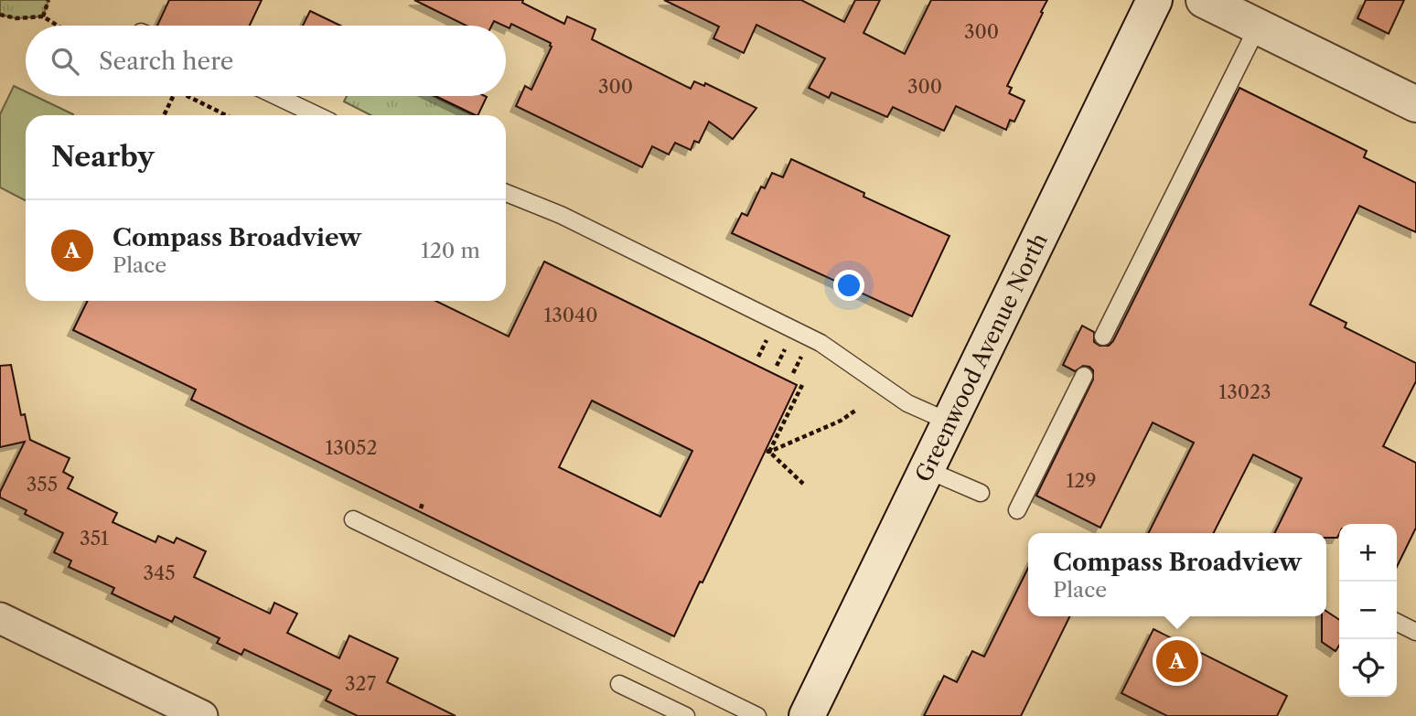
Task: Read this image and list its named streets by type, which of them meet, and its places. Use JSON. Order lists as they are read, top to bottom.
{
  "streets": {
    "main road": ["Greenwood Avenue North"]
  },
  "house_numbers": [
    "300",
    "300",
    "300",
    "13040",
    "13023",
    "13052",
    "129",
    "355",
    "351",
    "345",
    "327"
  ],
  "page": {
    "search": "Search here",
    "heading": "Nearby",
    "list": [
      {
        "mark": "A",
        "name": "Compass Broadview",
        "note": "Place",
        "value": "120 m"
      }
    ],
    "map_buttons": ["+", "−"],
    "popup": ["Compass Broadview", "Place"],
    "pins": "A"
  }
}
